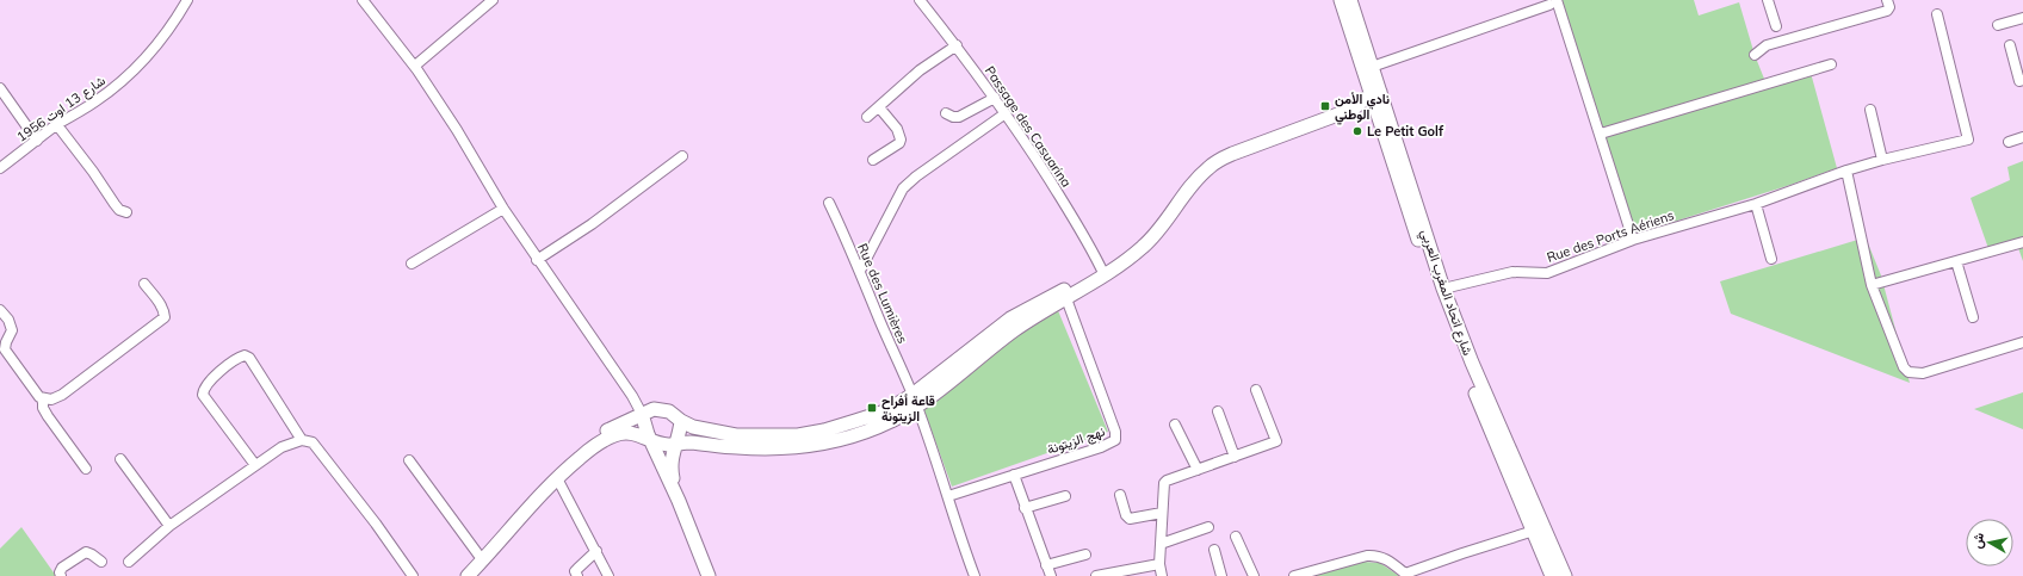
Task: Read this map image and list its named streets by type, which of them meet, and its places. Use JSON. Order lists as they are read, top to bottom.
{
  "streets": {
    "main road": ["شارع اتحاد المغرب العربي"],
    "street": [
      "شارع 13 اوت 1956",
      "Passage des Casuarina",
      "Rue des Ports Aériens",
      "Rue des Lumières",
      "نهج الزيتونة"
    ]
  },
  "crossings": [
    ["Rue des Ports Aériens", "شارع اتحاد المغرب العربي"],
    ["Rue des Lumières", "نهج الزيتونة"]
  ],
  "places": {
    "transit": ["نادي الأمن الوطني", "قاعة أفراح الزيتونة"],
    "other": ["Le Petit Golf"]
  },
  "north": "left"
}
